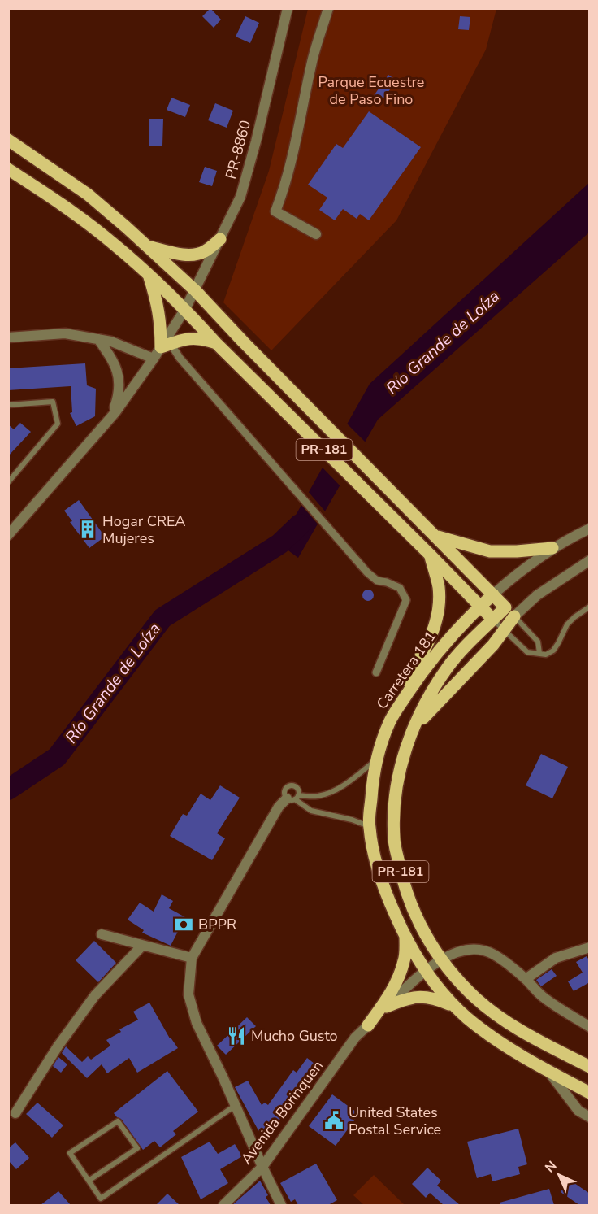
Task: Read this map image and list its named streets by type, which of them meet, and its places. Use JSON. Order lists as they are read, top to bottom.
{
  "streets": {
    "main road": ["PR-181", "Carretera 181"],
    "street": ["PR-8860", "Avenida Borinquen"]
  },
  "crossings": [
    ["PR-8860", "PR-181"],
    ["PR-181", "Carretera 181"],
    ["PR-181", "Avenida Borinquen"],
    ["Carretera 181", "Avenida Borinquen"]
  ],
  "water": ["Río Grande de Loíza"],
  "parks": ["Parque Ecuestre de Paso Fino"],
  "places": {
    "building": ["Hogar CREA Mujeres"],
    "bank": ["BPPR"],
    "restaurant": ["Mucho Gusto"],
    "public building": ["United States Postal Service"]
  },
  "north": "top left"
}
